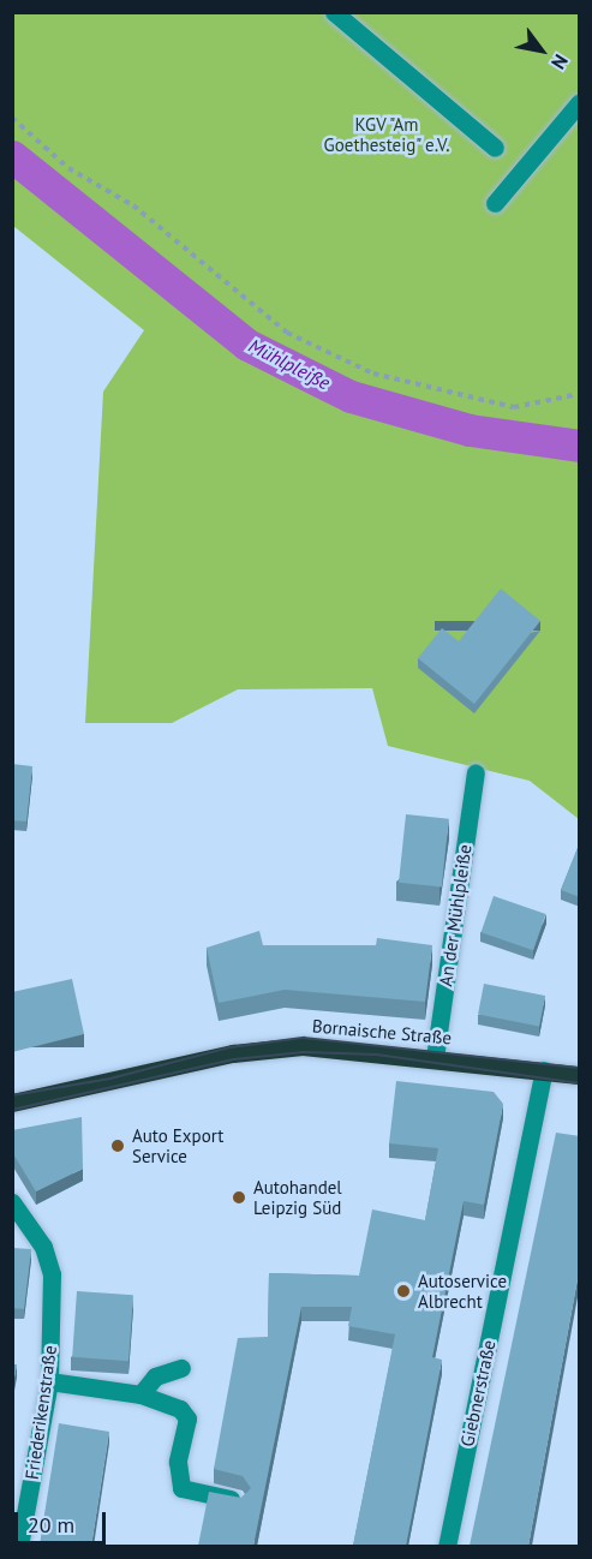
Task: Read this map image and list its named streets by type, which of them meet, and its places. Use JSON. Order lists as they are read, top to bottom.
{
  "streets": {
    "main road": ["Bornaische Straße"],
    "street": ["An der Mühlpleiße", "Giebnerstraße", "Friederikenstraße"]
  },
  "crossings": [
    ["An der Mühlpleiße", "Bornaische Straße"],
    ["Bornaische Straße", "Giebnerstraße"]
  ],
  "water": ["Mühlpleiße"],
  "parks": ["KGV \"Am Goethesteig\" e.V."],
  "places": ["Auto Export Service", "Autohandel Leipzig Süd", "Autoservice Albrecht"],
  "scale_bar": "20 m",
  "north": "bottom right"
}
